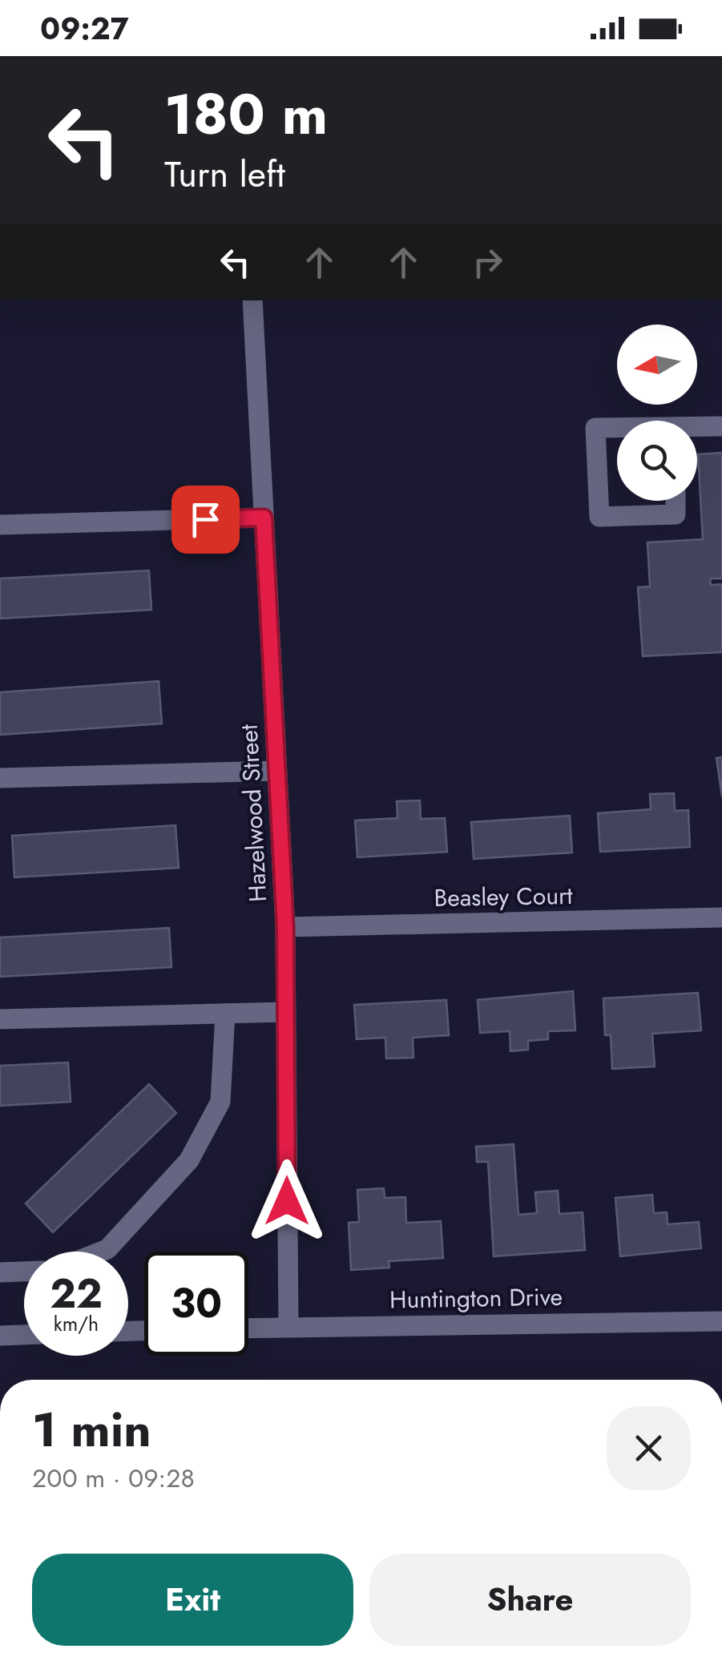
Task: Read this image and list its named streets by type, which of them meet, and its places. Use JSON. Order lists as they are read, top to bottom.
{
  "streets": {
    "street": ["Hazelwood Street", "Beasley Court", "Huntington Drive"]
  },
  "crossings": [
    ["Hazelwood Street", "Beasley Court"],
    ["Hazelwood Street", "Huntington Drive"]
  ],
  "north": "left",
  "page": {
    "status": "09:27",
    "turn": ["180 m", "Turn left"],
    "speed": "22 km/h",
    "limit": "30",
    "heading": ["1 min", "200 m · 09:28"],
    "buttons": ["Exit", "Share"]
  }
}
